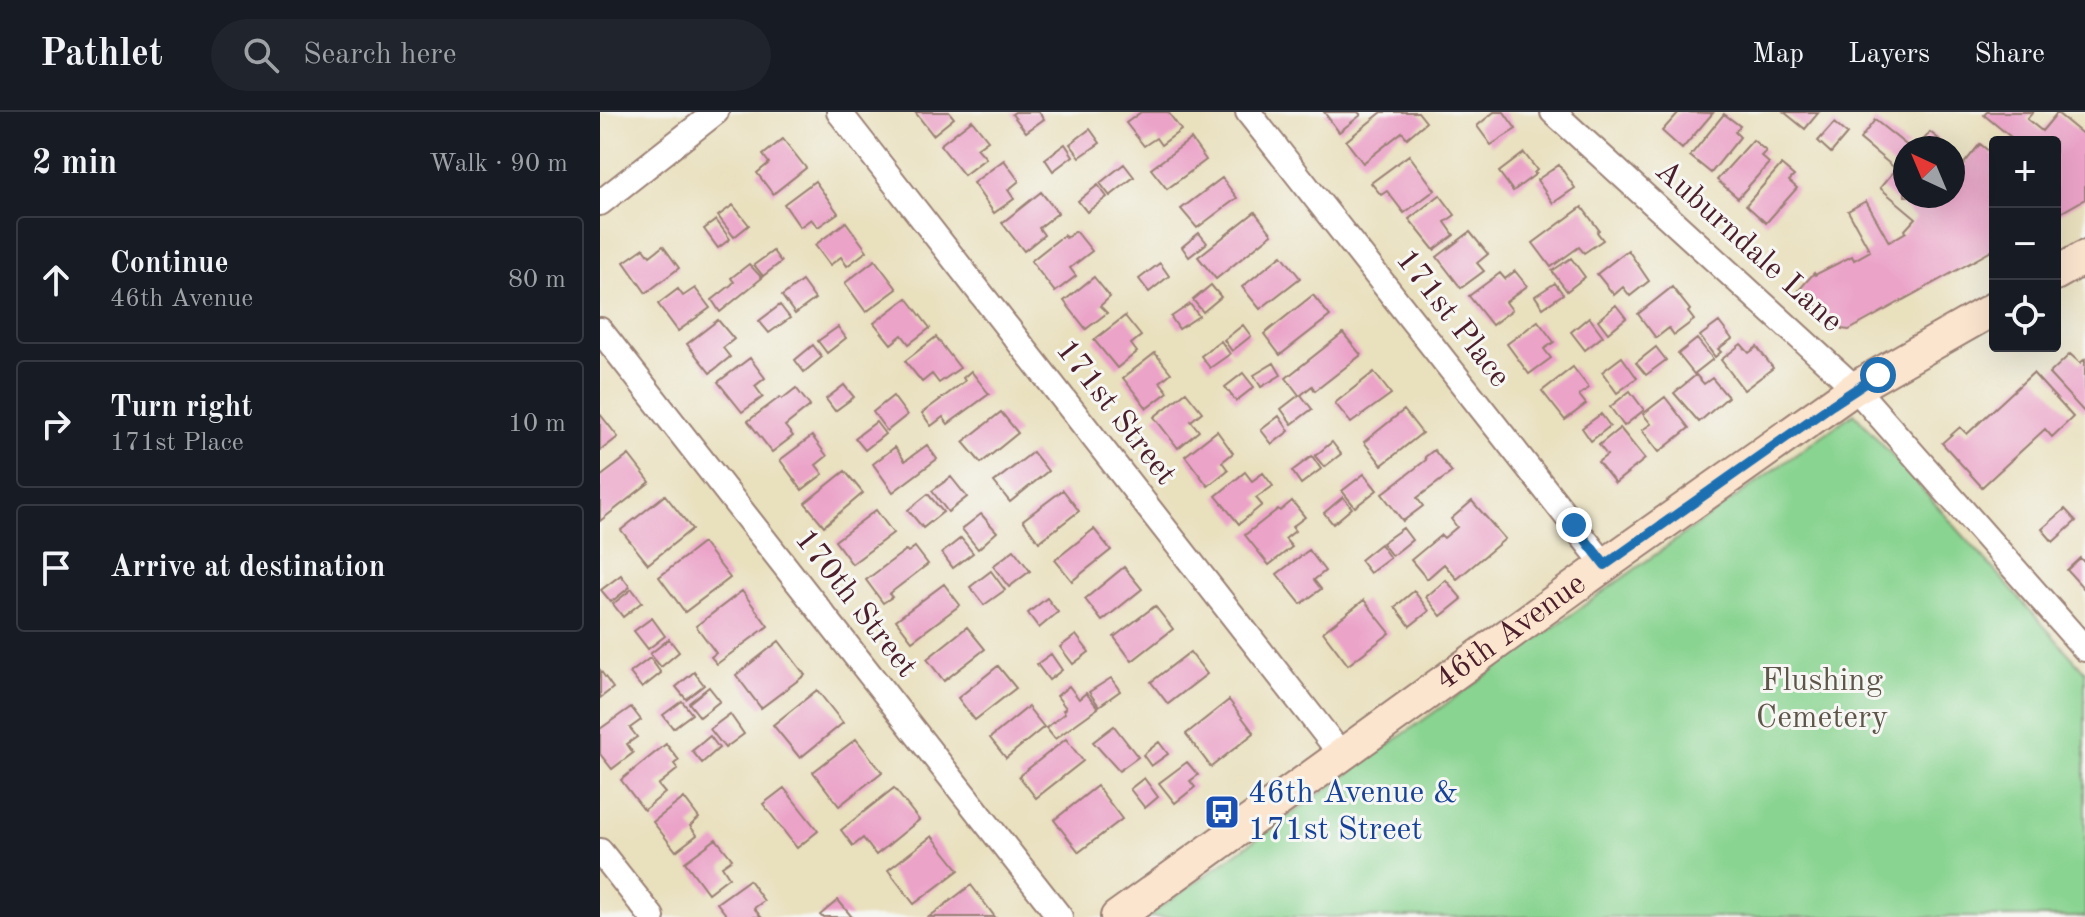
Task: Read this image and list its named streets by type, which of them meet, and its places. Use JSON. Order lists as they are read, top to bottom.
{
  "streets": {
    "street": [
      "Auburndale Lane",
      "171st Place",
      "171st Street",
      "170th Street",
      "46th Avenue"
    ]
  },
  "crossings": [
    ["Auburndale Lane", "46th Avenue"],
    ["171st Place", "46th Avenue"],
    ["171st Street", "46th Avenue"]
  ],
  "parks": ["Flushing Cemetery"],
  "places": {
    "bus stop": ["46th Avenue & 171st Street"]
  },
  "north": "top left",
  "page": {
    "header": "Pathlet",
    "search": "Search here",
    "nav": ["Map", "Layers", "Share"],
    "heading": ["2 min", "Walk · 90 m"],
    "map_buttons": ["+", "−"],
    "list": [
      ["Continue", "46th Avenue", "80 m"],
      ["Turn right", "171st Place", "10 m"],
      "Arrive at destination"
    ]
  }
}
